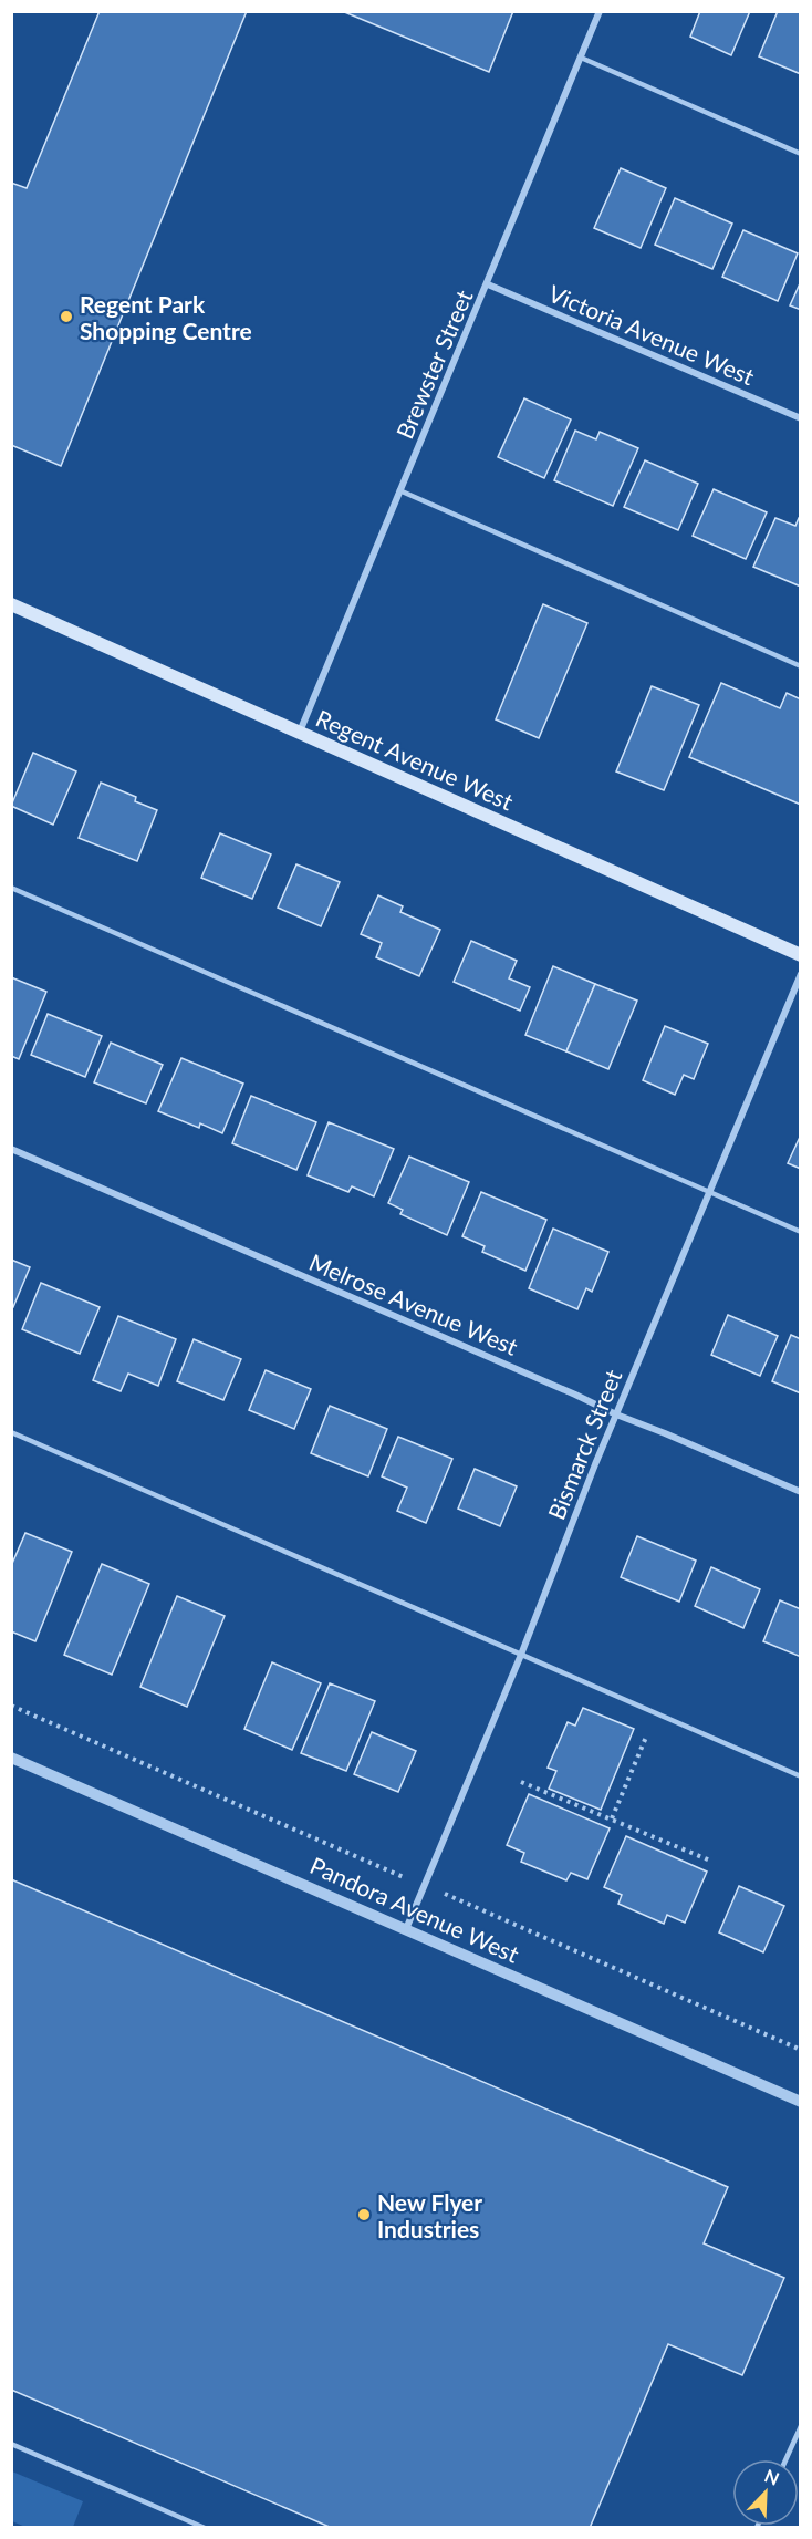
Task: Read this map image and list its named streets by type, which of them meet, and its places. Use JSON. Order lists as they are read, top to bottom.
{
  "streets": {
    "main road": ["Regent Avenue West"],
    "street": [
      "Victoria Avenue West",
      "Brewster Street",
      "Melrose Avenue West",
      "Bismarck Street",
      "Pandora Avenue West"
    ]
  },
  "crossings": [
    ["Victoria Avenue West", "Brewster Street"],
    ["Brewster Street", "Regent Avenue West"],
    ["Melrose Avenue West", "Bismarck Street"],
    ["Bismarck Street", "Pandora Avenue West"]
  ],
  "places": ["Regent Park Shopping Centre", "New Flyer Industries"],
  "north": "top right"
}
